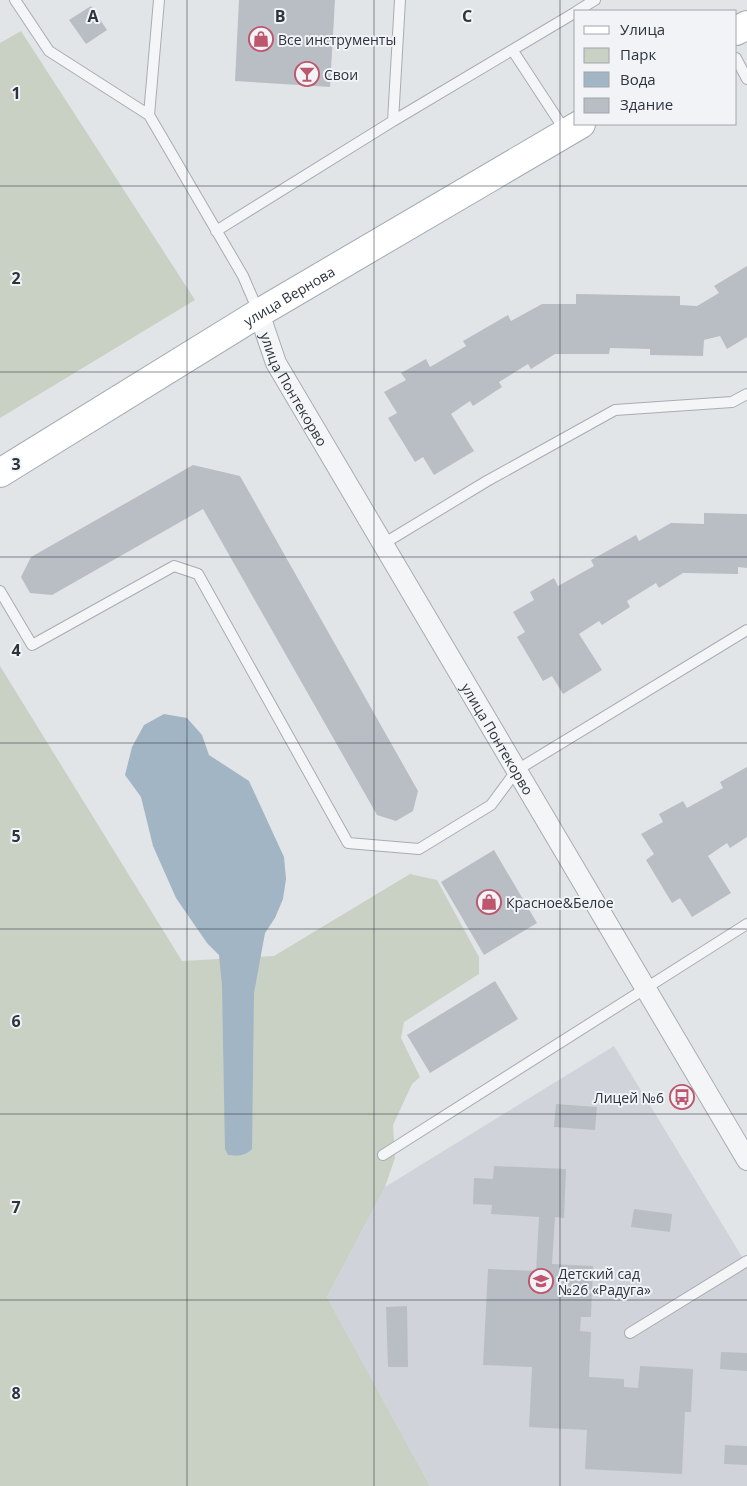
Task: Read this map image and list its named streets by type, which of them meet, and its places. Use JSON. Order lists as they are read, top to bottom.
{
  "streets": {
    "main road": ["улица Вернова"],
    "street": ["улица Понтекорво"]
  },
  "crossings": [
    ["улица Вернова", "улица Понтекорво"]
  ],
  "places": {
    "shop": ["Все инструменты", "Красное&Белое"],
    "bar": ["Свои"],
    "bus stop": ["Лицей №6"],
    "school or university": ["Детский сад №26 «Радуга»"]
  },
  "legend": [
    "Улица",
    "Парк",
    "Вода",
    "Здание"
  ],
  "grid": {
    "columns": ["A", "B", "C"],
    "rows": [
      "1",
      "2",
      "3",
      "4",
      "5",
      "6",
      "7",
      "8"
    ]
  }
}
